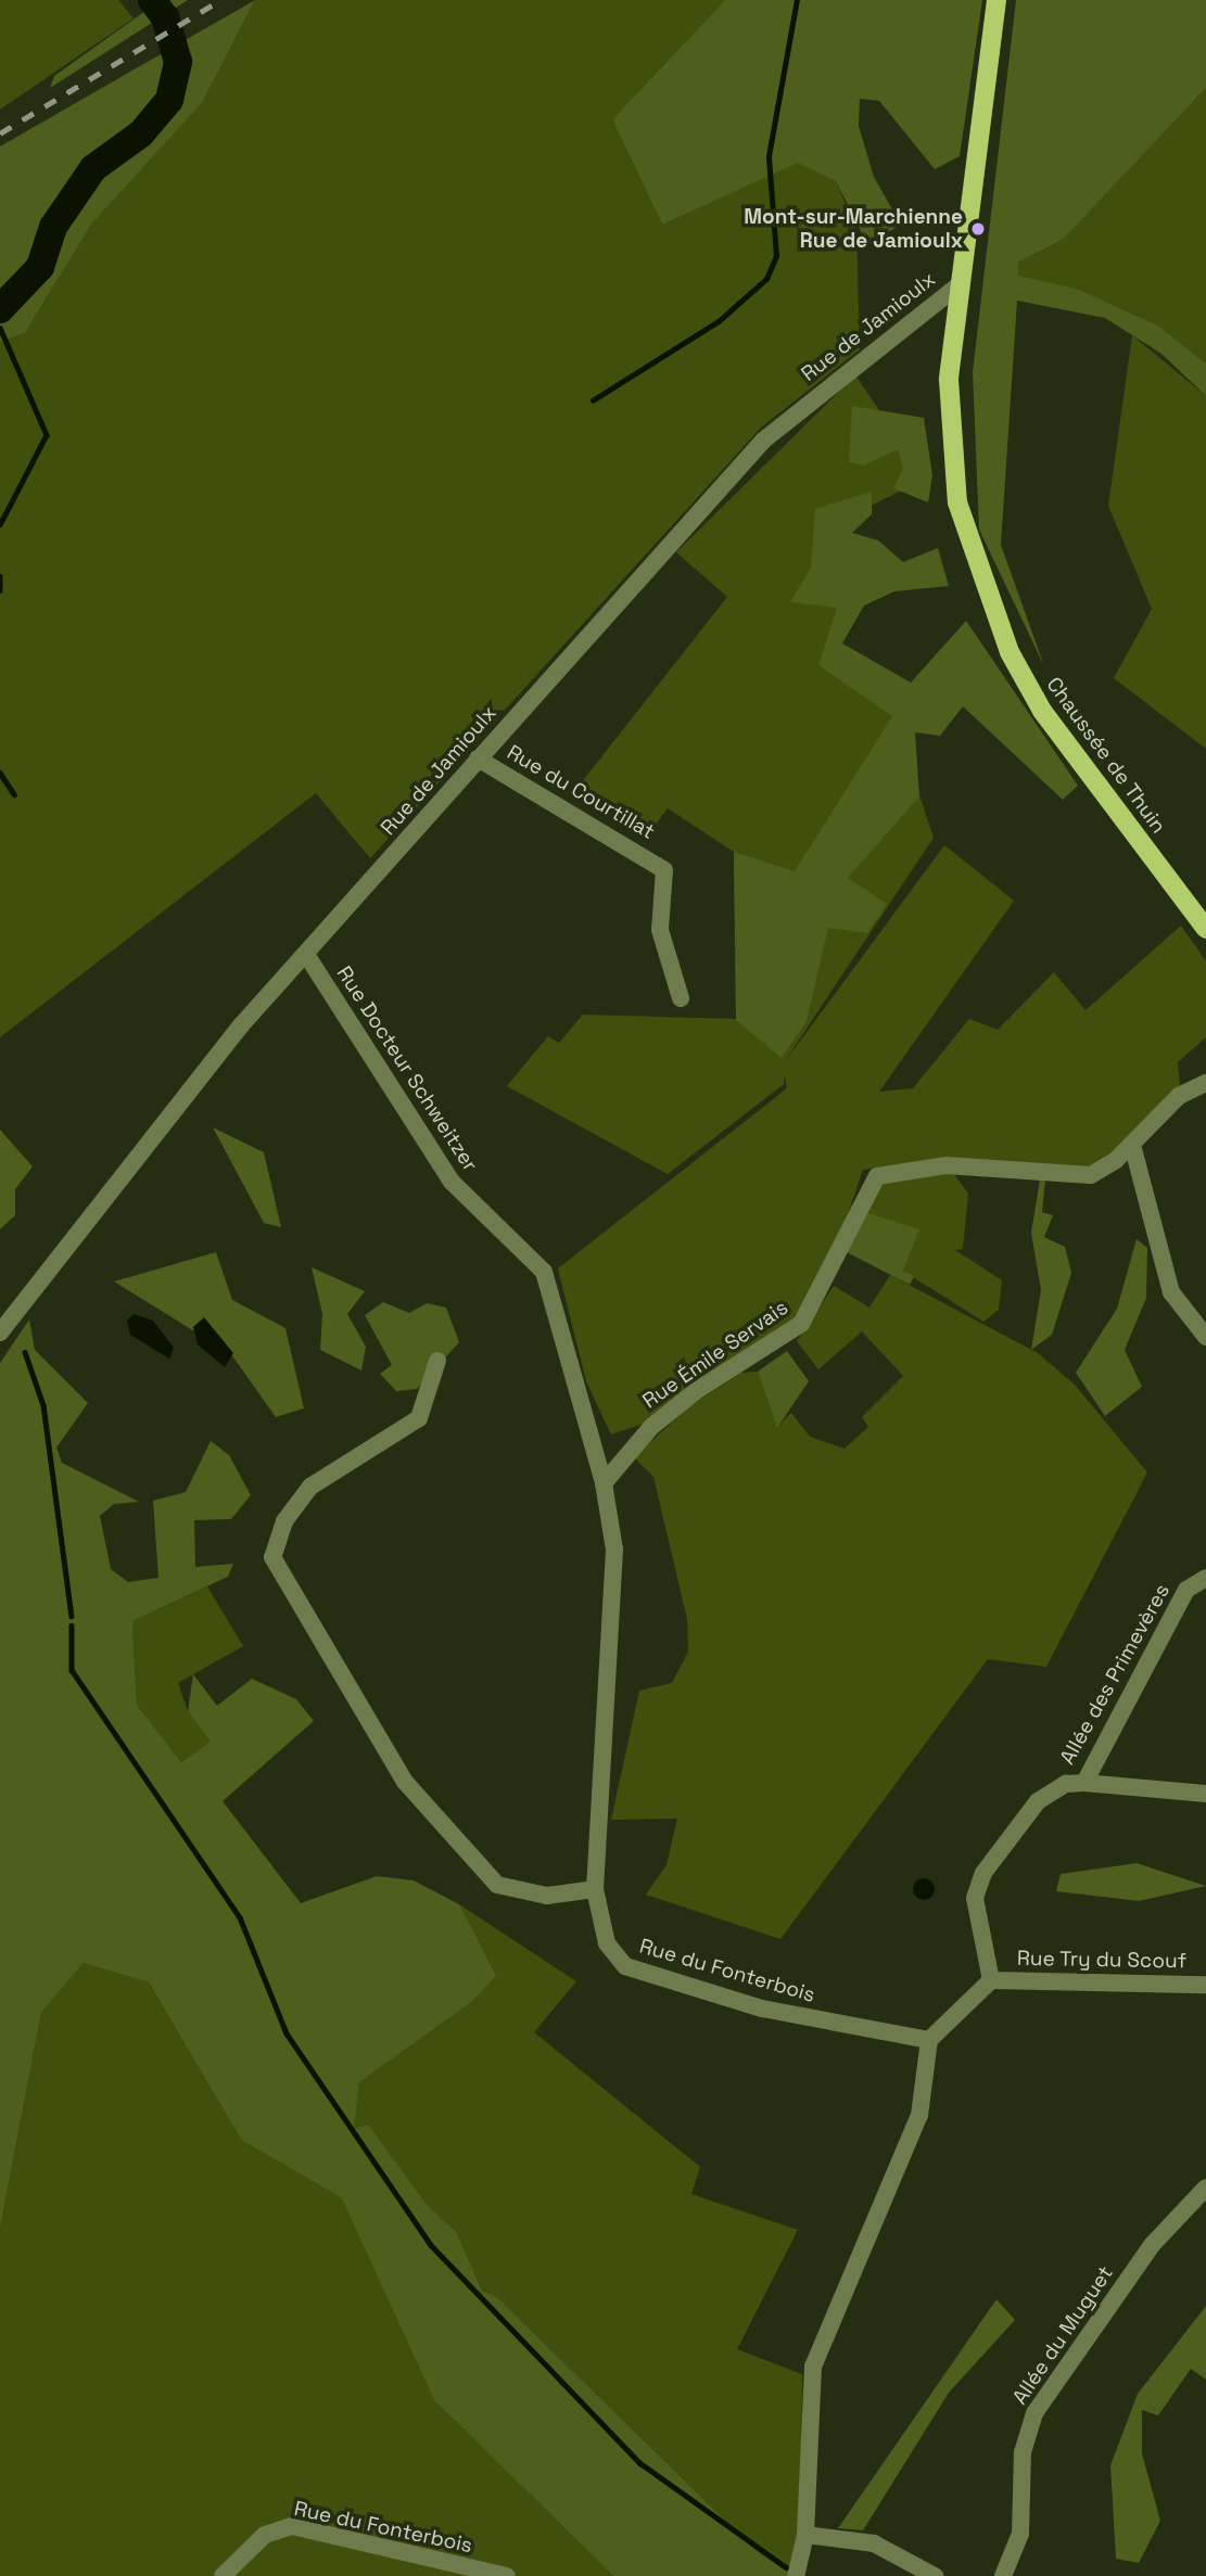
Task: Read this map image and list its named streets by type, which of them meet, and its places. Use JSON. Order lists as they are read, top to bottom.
{
  "streets": {
    "main road": ["Chaussée de Thuin"],
    "street": [
      "Rue de Jamioulx",
      "Rue du Courtillat",
      "Rue Docteur Schweitzer",
      "Rue Émile Servais",
      "Allée des Primevères",
      "Rue Try du Scouf",
      "Rue du Fonterbois",
      "Allée du Muguet"
    ]
  },
  "crossings": [
    ["Rue de Jamioulx", "Chaussée de Thuin"],
    ["Rue de Jamioulx", "Rue du Courtillat"],
    ["Rue de Jamioulx", "Rue Docteur Schweitzer"],
    ["Rue Docteur Schweitzer", "Rue Émile Servais"],
    ["Allée des Primevères", "Rue Try du Scouf"],
    ["Rue Try du Scouf", "Rue du Fonterbois"]
  ],
  "places": ["Mont-sur-Marchienne Rue de Jamioulx"]
}
